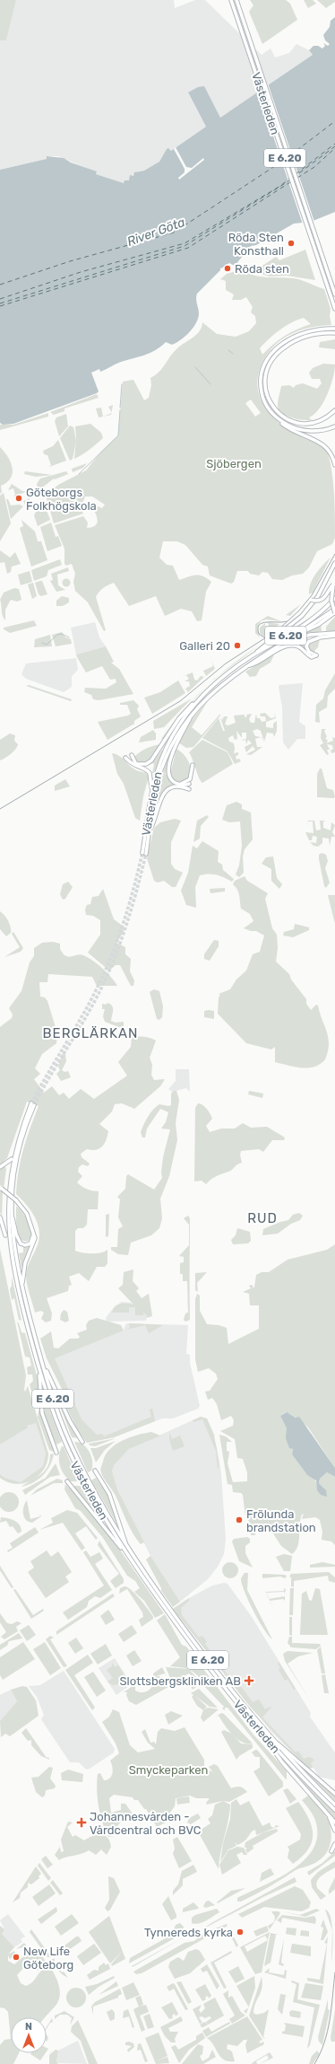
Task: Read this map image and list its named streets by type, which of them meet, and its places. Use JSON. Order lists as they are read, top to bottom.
{
  "streets": {
    "highway": ["Västerleden", "E 6.20"]
  },
  "districts": ["BERGLÄRKAN", "RUD"],
  "water": ["River Göta"],
  "parks": ["Sjöbergen", "Smyckeparken"],
  "places": {
    "other": [
      "Röda Sten Konsthall",
      "Röda sten",
      "Göteborgs Folkhögskola",
      "Galleri 20",
      "Frölunda brandstation",
      "Tynnereds kyrka",
      "New Life Göteborg"
    ],
    "health": ["Slottsbergskliniken AB", "Johannesvården - Vårdcentral och BVC"]
  },
  "north": "top"
}
